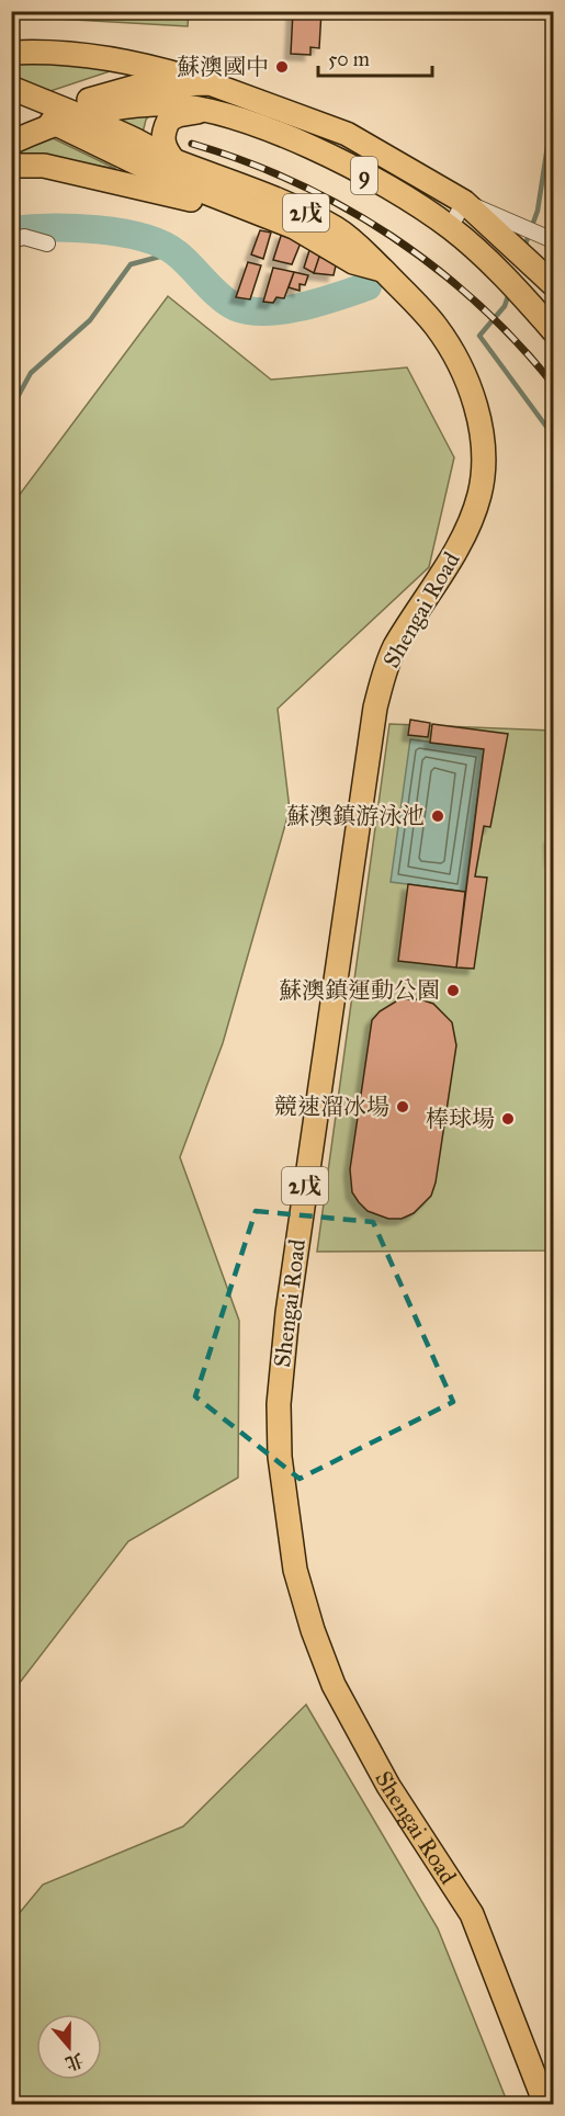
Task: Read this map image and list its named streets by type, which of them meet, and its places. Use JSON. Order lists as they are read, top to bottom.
{
  "streets": {
    "main road": ["9", "2戊", "Shengai Road"]
  },
  "crossings": [
    ["9", "2戊"],
    ["2戊", "Shengai Road"]
  ],
  "places": [
    "蘇澳國中",
    "蘇澳鎮游泳池",
    "蘇澳鎮運動公園",
    "競速溜冰場",
    "棒球場"
  ],
  "scale_bar": "50 m",
  "north": "bottom"
}
